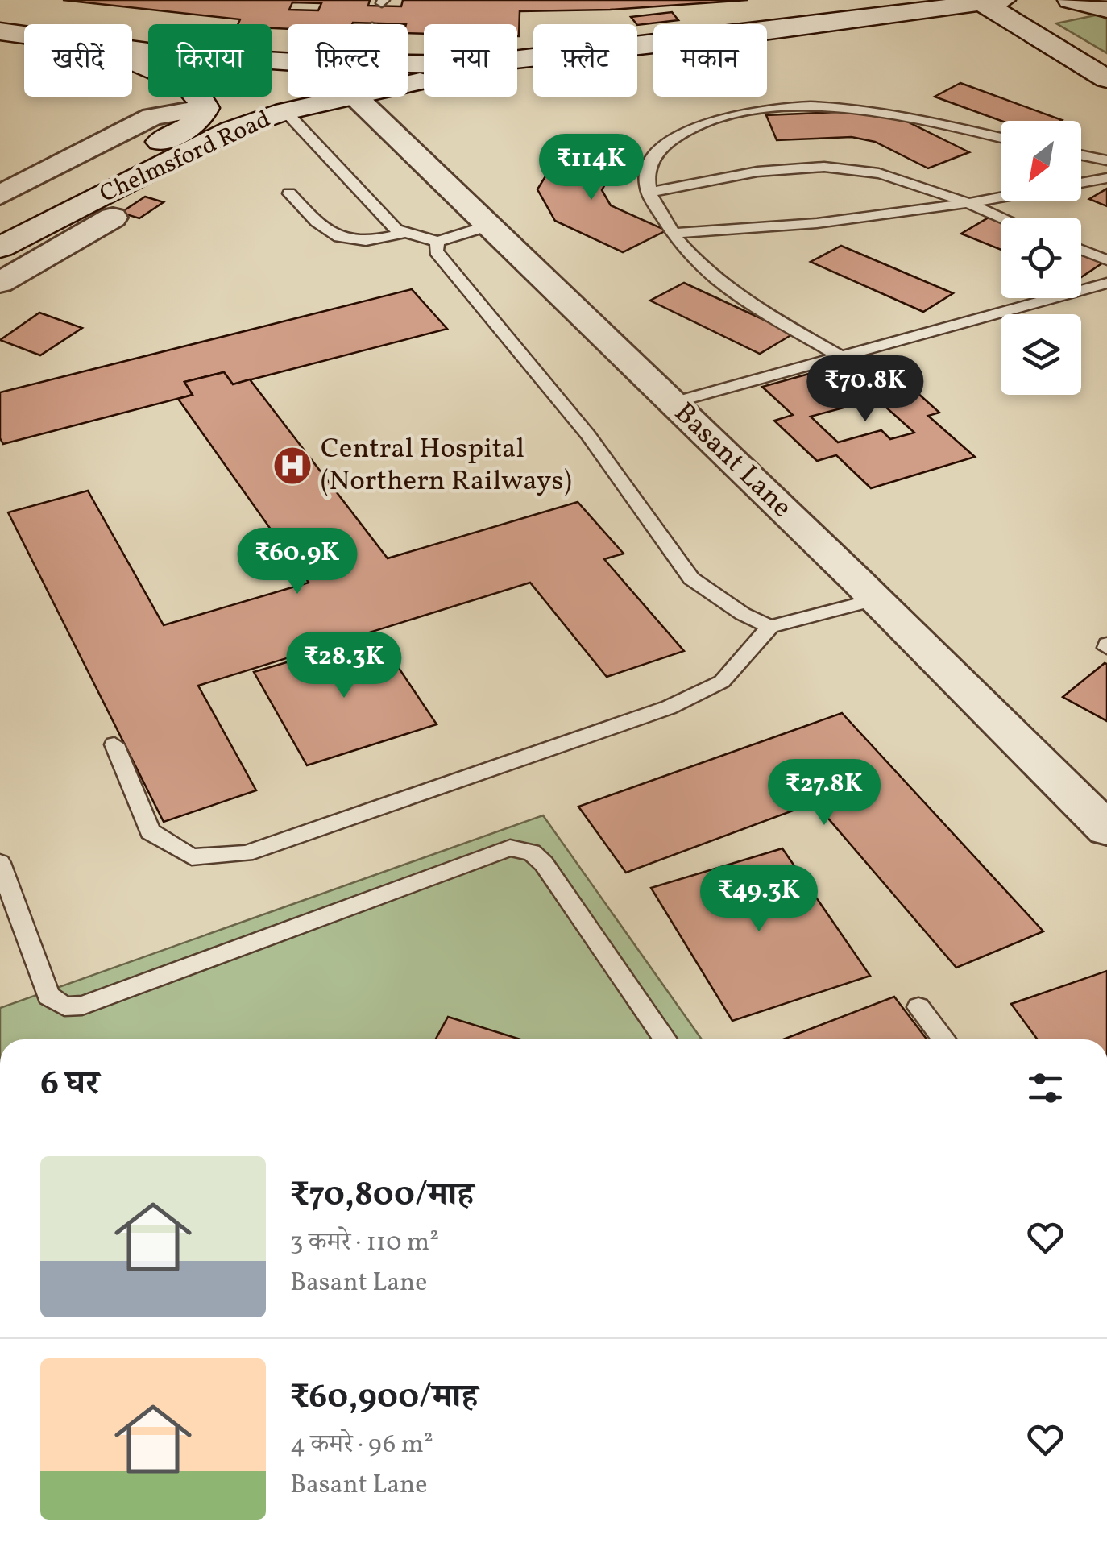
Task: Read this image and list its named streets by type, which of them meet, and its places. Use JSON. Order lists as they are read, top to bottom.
{
  "streets": {
    "main road": ["Chelmsford Road"],
    "street": ["Basant Lane"]
  },
  "places": {
    "hospital": ["Central Hospital (Northern Railways)"]
  },
  "north": "bottom left",
  "page": {
    "chip": [
      "खरीदें",
      "किराया",
      "फ़िल्टर",
      "नया",
      "फ़्लैट",
      "मकान"
    ],
    "price": [
      "₹114K",
      "₹70.8K",
      "₹60.9K",
      "₹28.3K",
      "₹27.8K",
      "₹49.3K"
    ],
    "heading": "6 घर",
    "list": [
      {
        "name": "₹70,800/माह",
        "note": "3 कमरे · 110 m² · Basant Lane"
      },
      {
        "name": "₹60,900/माह",
        "note": "4 कमरे · 96 m² · Basant Lane"
      }
    ]
  }
}
